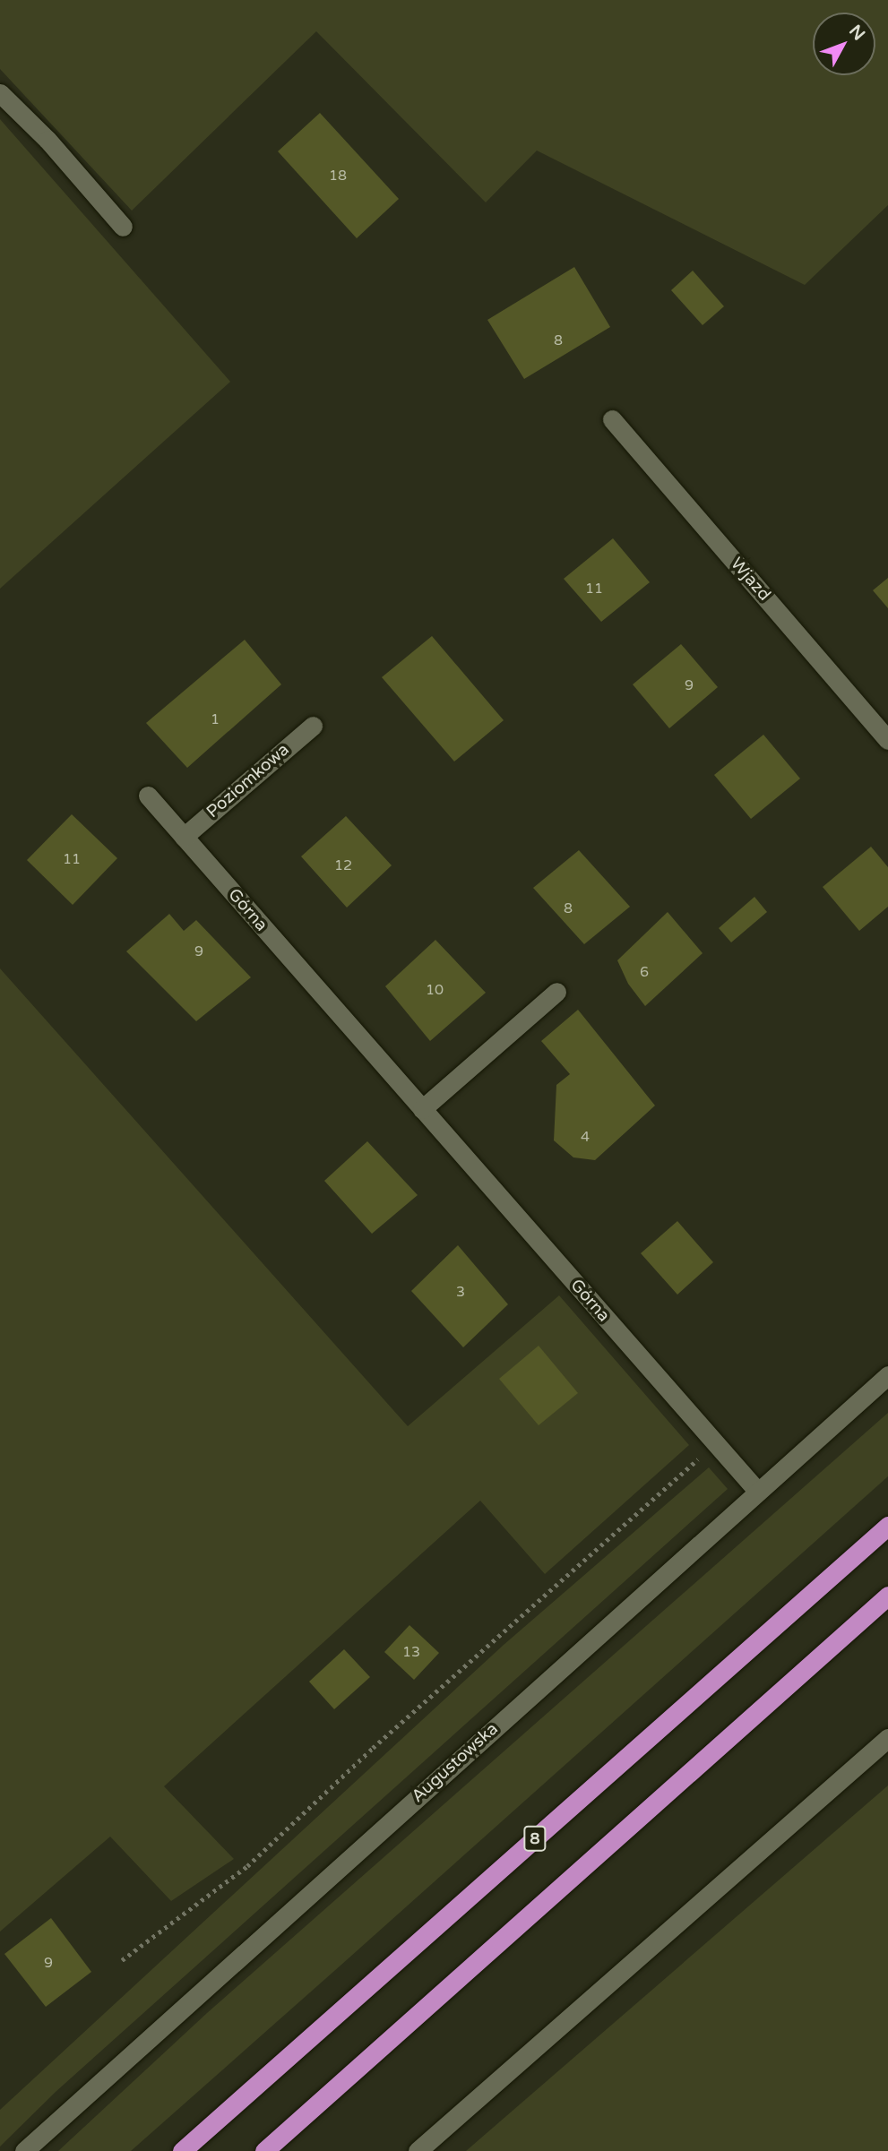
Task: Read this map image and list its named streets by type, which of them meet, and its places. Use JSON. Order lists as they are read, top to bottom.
{
  "streets": {
    "highway": ["8"],
    "street": [
      "Wjazd",
      "Poziomkowa",
      "Górna",
      "Augustowska"
    ]
  },
  "crossings": [
    ["Poziomkowa", "Górna"],
    ["Górna", "Augustowska"]
  ],
  "house_numbers": [
    "18",
    "8",
    "11",
    "9",
    "1",
    "11",
    "12",
    "8",
    "9",
    "6",
    "10",
    "4",
    "3",
    "13",
    "9"
  ],
  "north": "top right"
}
